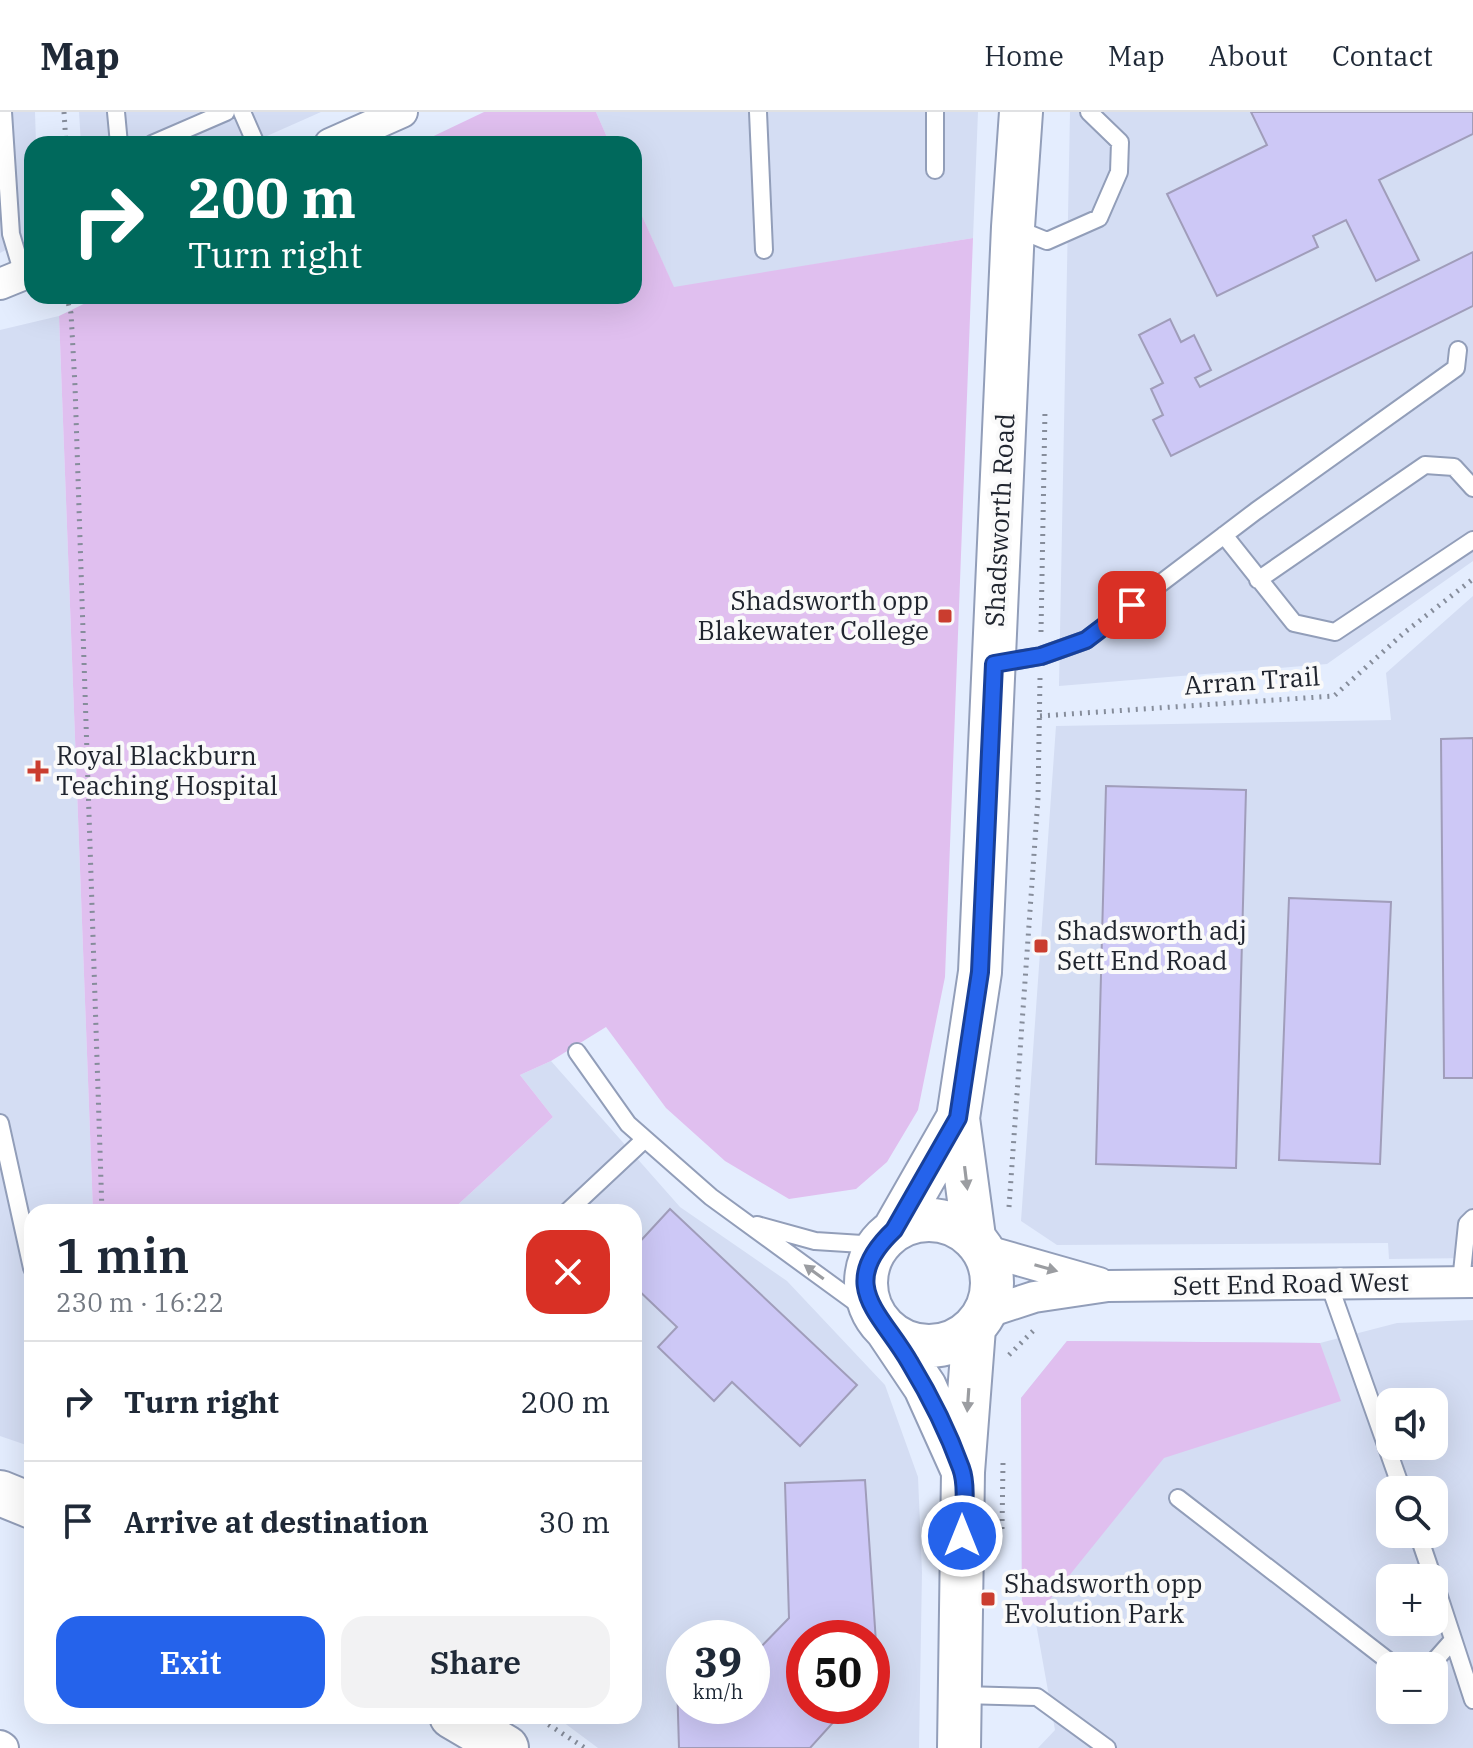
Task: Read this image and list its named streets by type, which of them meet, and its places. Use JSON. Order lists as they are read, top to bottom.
{
  "streets": {
    "main road": ["Shadsworth Road"],
    "street": ["Sett End Road West"],
    "path": ["Arran Trail"]
  },
  "crossings": [
    ["Shadsworth Road", "Sett End Road West"]
  ],
  "places": {
    "transit": ["Shadsworth opp Blakewater College", "Shadsworth adj Sett End Road", "Shadsworth opp Evolution Park"],
    "health": ["Royal Blackburn Teaching Hospital"]
  },
  "page": {
    "header": "Map",
    "nav": [
      "Home",
      "Map",
      "About",
      "Contact"
    ],
    "turn": ["200 m", "Turn right"],
    "heading": ["1 min", "230 m · 16:22"],
    "list": [
      {
        "name": "Turn right",
        "value": "200 m"
      },
      {
        "name": "Arrive at destination",
        "value": "30 m"
      }
    ],
    "map_buttons": ["+", "−"],
    "buttons": ["Exit", "Share"],
    "speed": "39 km/h",
    "limit": "50"
  }
}
